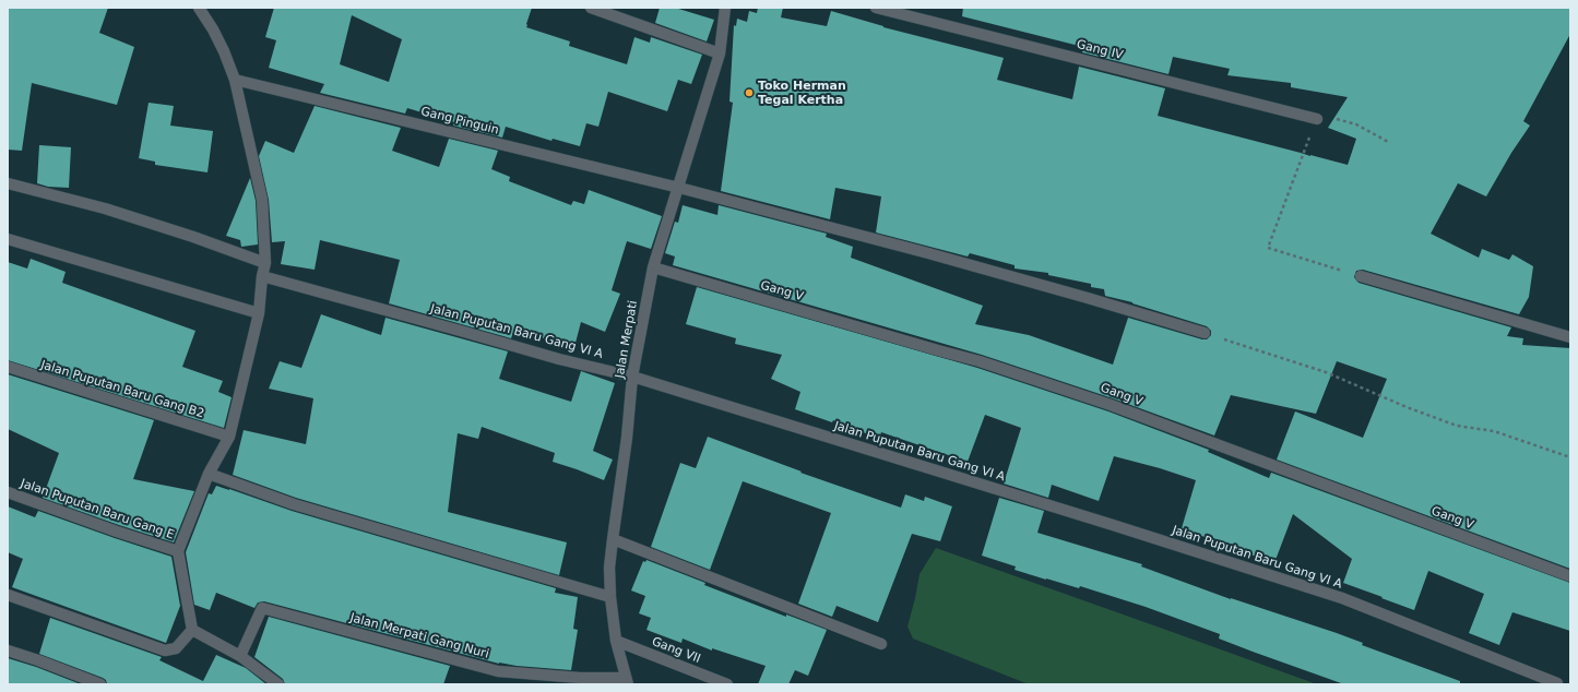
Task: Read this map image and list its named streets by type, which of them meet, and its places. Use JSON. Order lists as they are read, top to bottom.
{
  "streets": {
    "street": [
      "Gang IV",
      "Gang Pinguin",
      "Gang V",
      "Jalan Puputan Baru Gang VI A",
      "Jalan Merpati",
      "Jalan Puputan Baru Gang B2",
      "Jalan Puputan Baru Gang E",
      "Jalan Merpati Gang Nuri",
      "Gang VII"
    ]
  },
  "crossings": [
    ["Gang Pinguin", "Jalan Merpati"],
    ["Gang V", "Jalan Merpati"],
    ["Jalan Puputan Baru Gang VI A", "Jalan Merpati"],
    ["Jalan Merpati", "Jalan Merpati Gang Nuri"],
    ["Jalan Merpati", "Gang VII"]
  ],
  "places": ["Toko Herman Tegal Kertha"]
}
